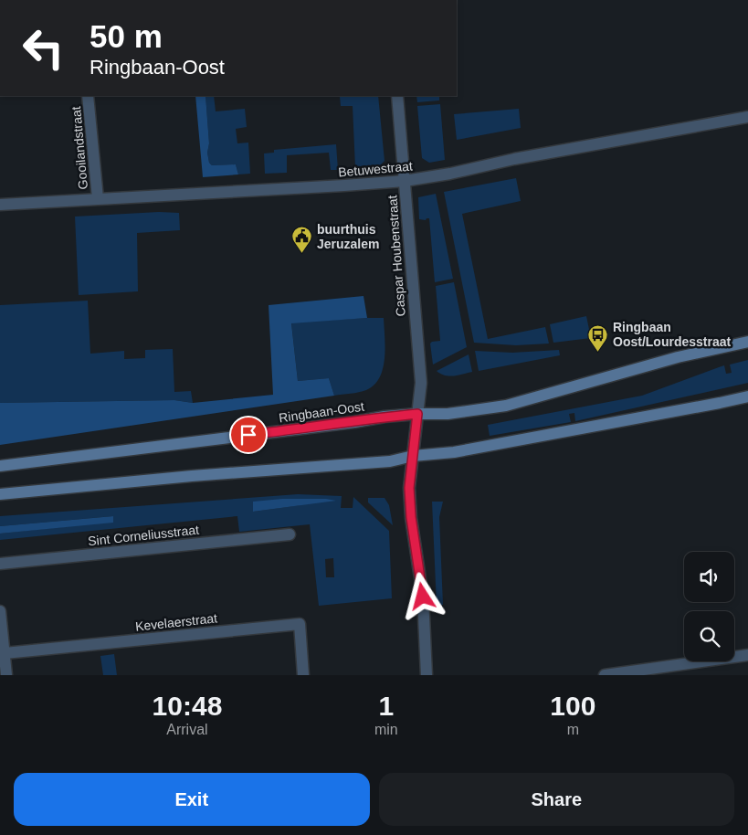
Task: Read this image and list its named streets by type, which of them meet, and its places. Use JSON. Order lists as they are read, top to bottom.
{
  "streets": {
    "main road": ["Ringbaan-Oost"],
    "street": [
      "Gooilandstraat",
      "Betuwestraat",
      "Caspar Houbenstraat",
      "Sint Corneliusstraat",
      "Kevelaerstraat"
    ]
  },
  "crossings": [
    ["Gooilandstraat", "Betuwestraat"],
    ["Betuwestraat", "Caspar Houbenstraat"],
    ["Caspar Houbenstraat", "Ringbaan-Oost"]
  ],
  "places": {
    "public building": ["buurthuis Jeruzalem"],
    "bus stop": ["Ringbaan Oost/Lourdesstraat"]
  },
  "page": {
    "turn": ["50 m", "Ringbaan-Oost"],
    "eta": [
      "10:48",
      "Arrival",
      "1",
      "min",
      "100",
      "m"
    ],
    "buttons": ["Exit", "Share"]
  }
}
